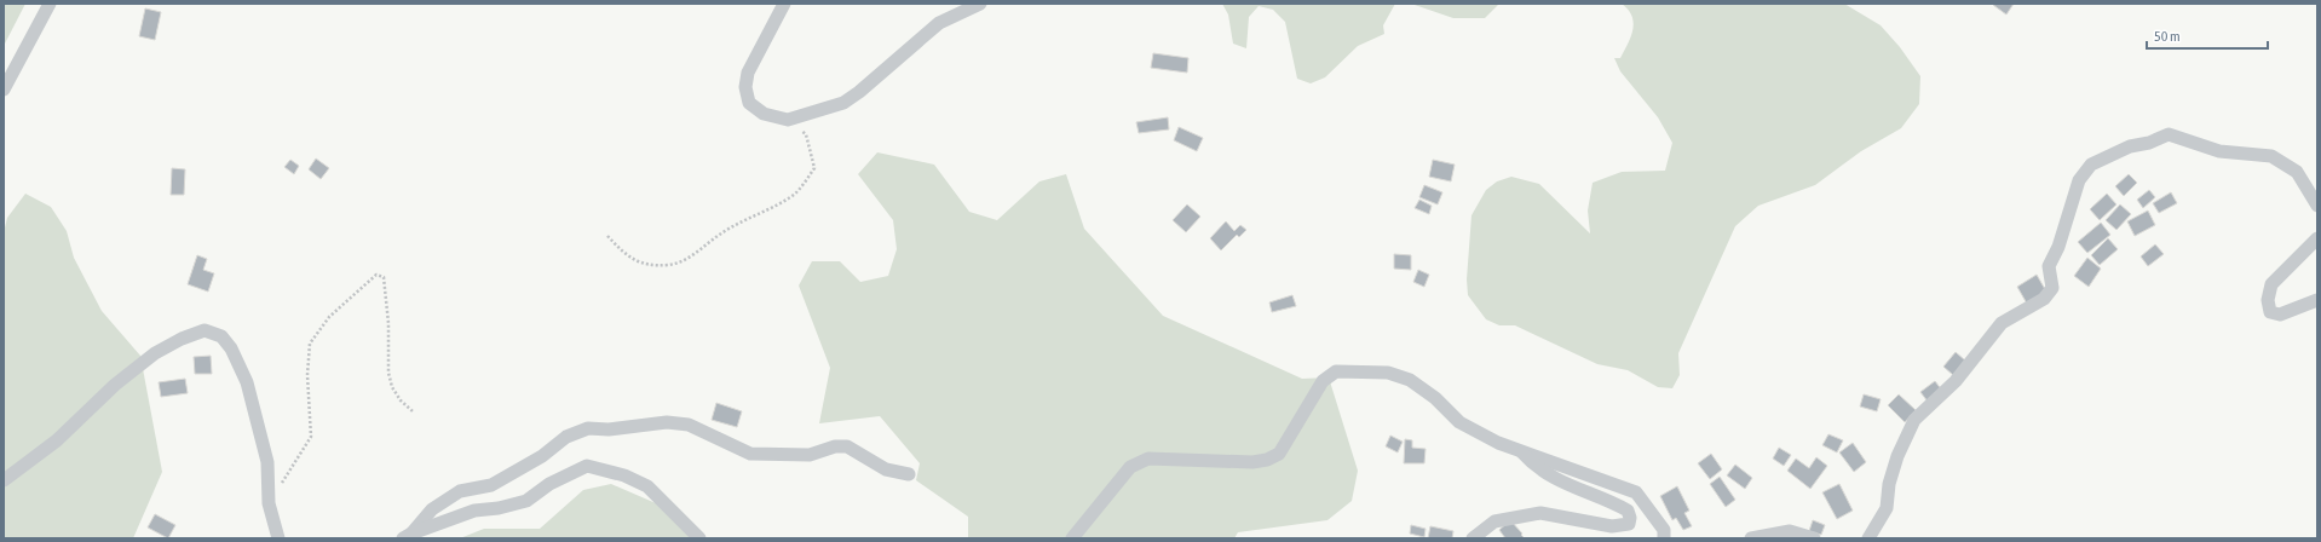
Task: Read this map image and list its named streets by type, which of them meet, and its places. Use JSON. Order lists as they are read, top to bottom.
{
  "scale_bar": "50 m"
}
